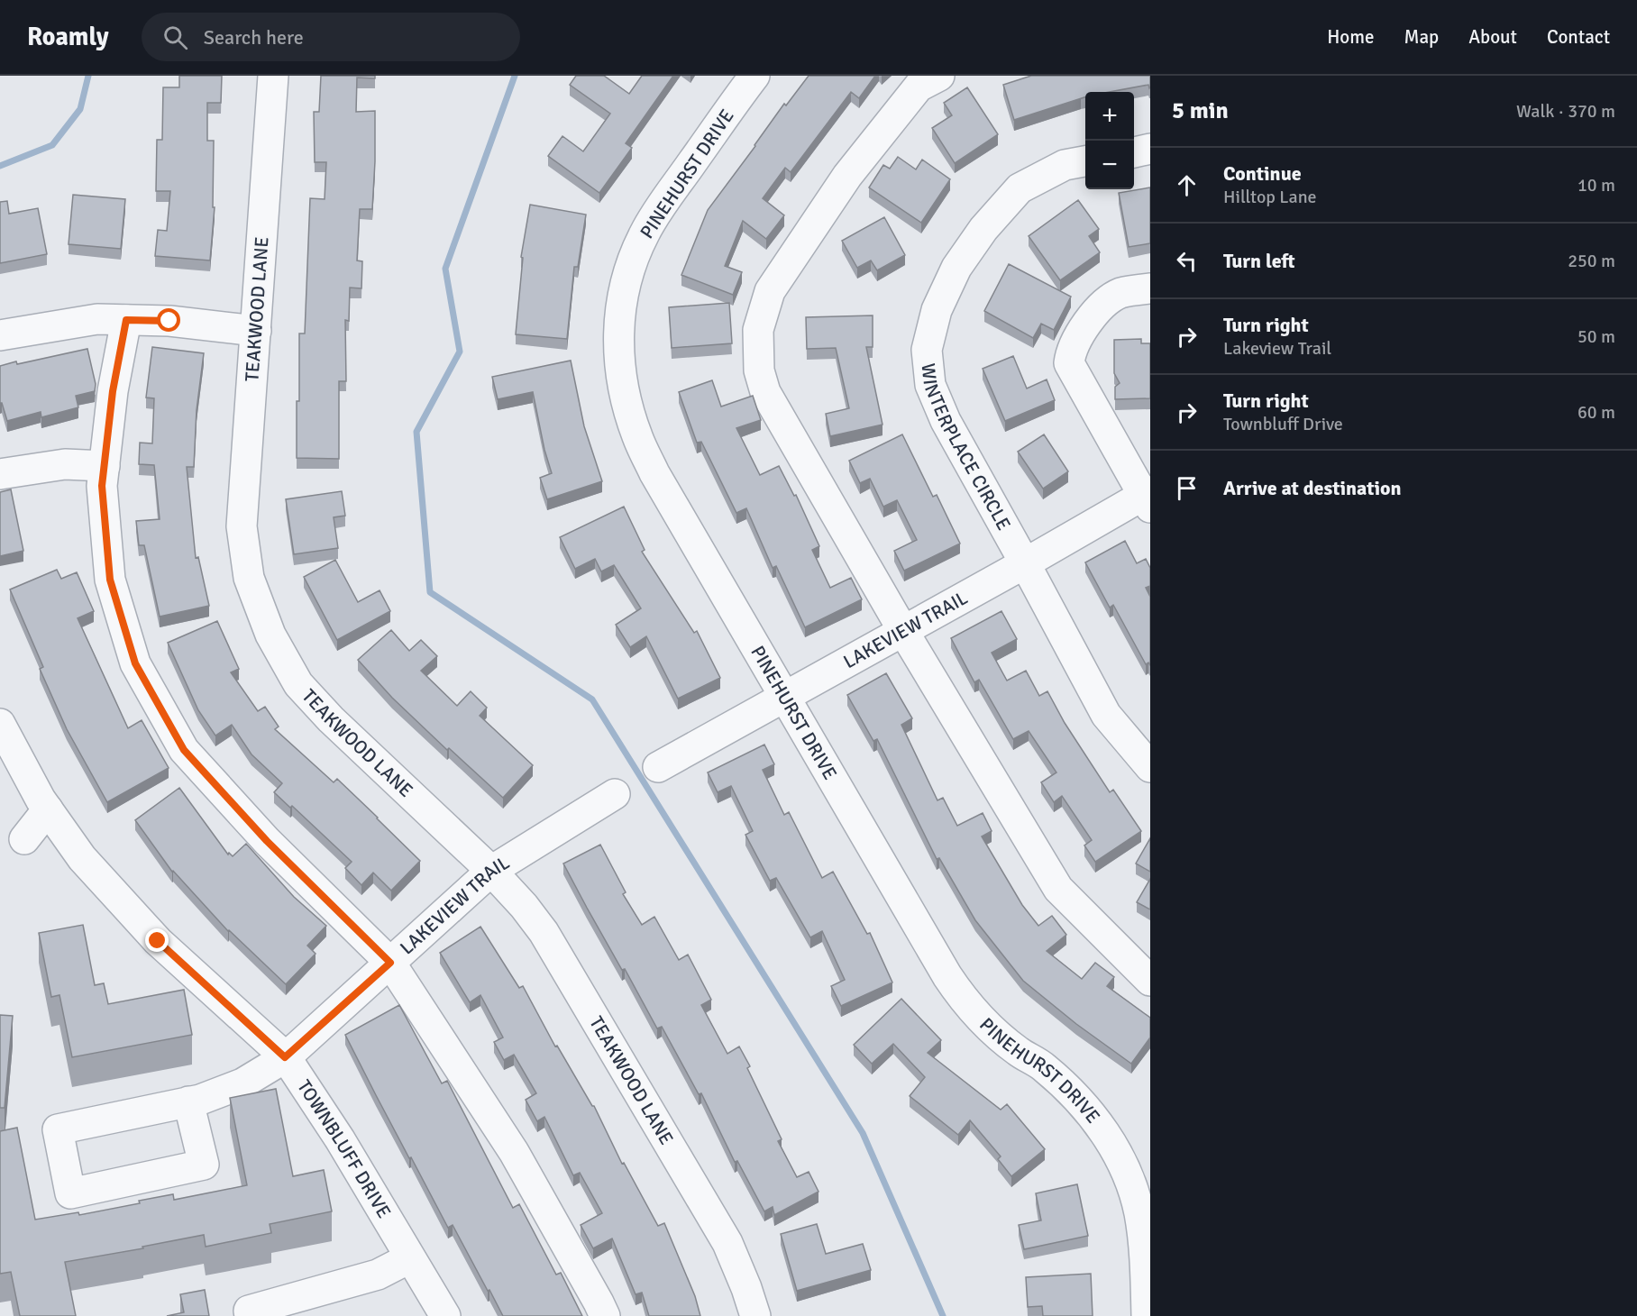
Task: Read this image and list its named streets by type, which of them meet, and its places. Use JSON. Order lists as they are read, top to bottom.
{
  "streets": {
    "street": [
      "PINEHURST DRIVE",
      "TEAKWOOD LANE",
      "WINTERPLACE CIRCLE",
      "LAKEVIEW TRAIL",
      "TOWNBLUFF DRIVE"
    ]
  },
  "crossings": [
    ["PINEHURST DRIVE", "LAKEVIEW TRAIL"],
    ["TEAKWOOD LANE", "LAKEVIEW TRAIL"],
    ["WINTERPLACE CIRCLE", "LAKEVIEW TRAIL"],
    ["LAKEVIEW TRAIL", "TOWNBLUFF DRIVE"]
  ],
  "page": {
    "header": "Roamly",
    "search": "Search here",
    "nav": [
      "Home",
      "Map",
      "About",
      "Contact"
    ],
    "heading": ["5 min", "Walk · 370 m"],
    "map_buttons": ["+", "−"],
    "list": [
      ["Continue", "Hilltop Lane", "10 m"],
      ["Turn left", "250 m"],
      ["Turn right", "Lakeview Trail", "50 m"],
      ["Turn right", "Townbluff Drive", "60 m"],
      "Arrive at destination"
    ]
  }
}
